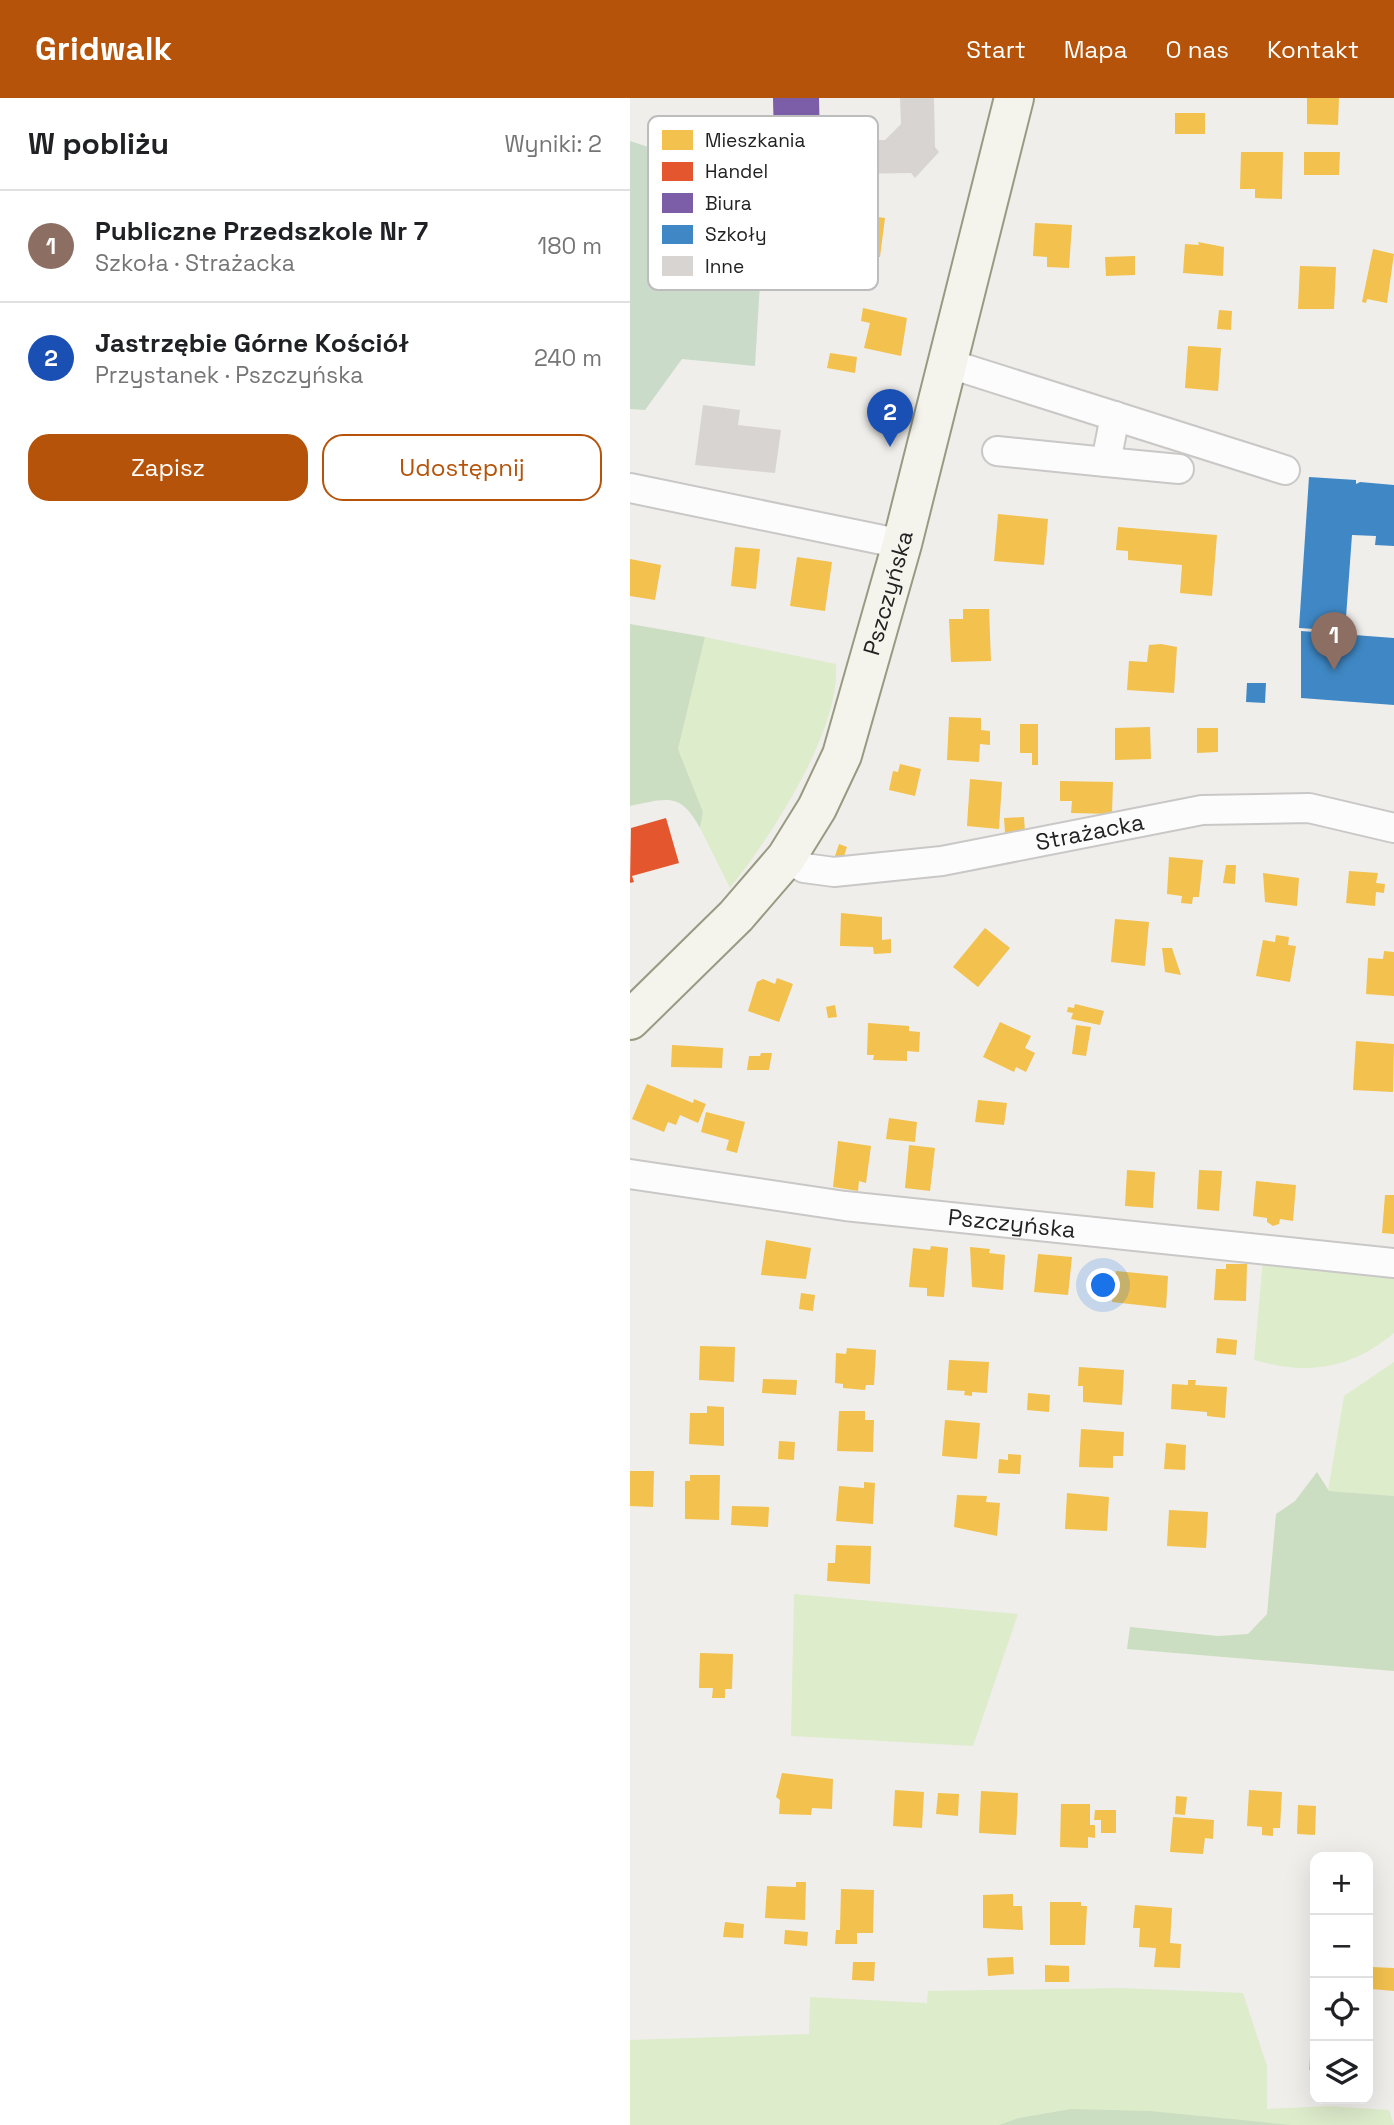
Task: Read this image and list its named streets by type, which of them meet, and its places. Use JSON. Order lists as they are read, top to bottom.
{
  "streets": {
    "street": ["Pszczyńska", "Strażacka"]
  },
  "crossings": [
    ["Pszczyńska", "Strażacka"]
  ],
  "legend": [
    "Mieszkania",
    "Handel",
    "Biura",
    "Szkoły",
    "Inne"
  ],
  "page": {
    "header": "Gridwalk",
    "nav": [
      "Start",
      "Mapa",
      "O nas",
      "Kontakt"
    ],
    "heading": ["W pobliżu", "Wyniki: 2"],
    "list": [
      {
        "mark": "1",
        "name": "Publiczne Przedszkole Nr 7",
        "note": "Szkoła · Strażacka",
        "value": "180 m"
      },
      {
        "mark": "2",
        "name": "Jastrzębie Górne Kościół",
        "note": "Przystanek · Pszczyńska",
        "value": "240 m"
      }
    ],
    "pins": ["2", "1"],
    "buttons": ["Zapisz", "Udostępnij"],
    "map_buttons": ["+", "−"]
  }
}
